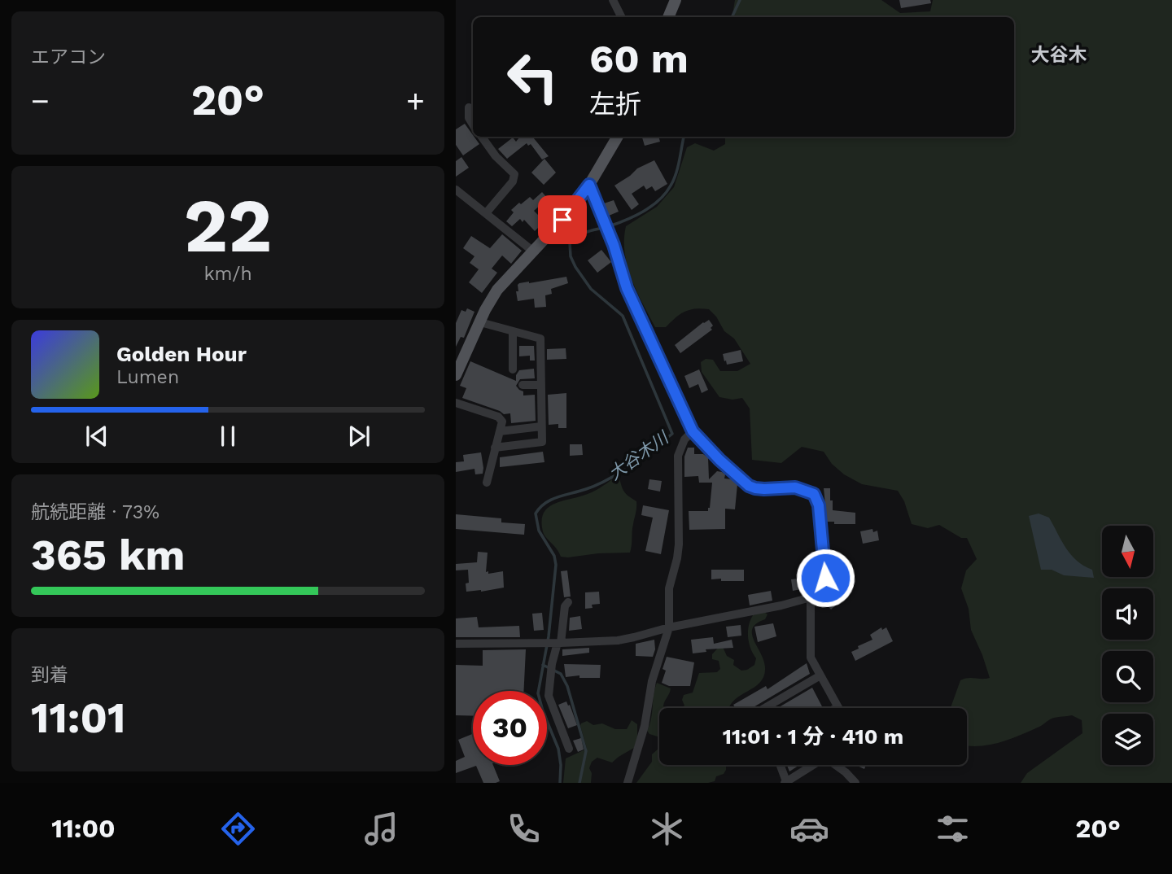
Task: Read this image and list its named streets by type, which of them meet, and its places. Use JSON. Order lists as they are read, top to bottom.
{
  "districts": ["大谷木"],
  "water": ["大谷木川"],
  "north": "bottom",
  "page": {
    "tile": [
      "エアコン",
      ["22", "km/h"],
      ["航続距離 · 73%", "365 km"],
      ["到着", "11:01"]
    ],
    "turn": ["60 m", "左折"],
    "heat": ["−", "20°", "+"],
    "song": ["Golden Hour", "Lumen"],
    "limit": "30",
    "trip": "11:01 · 1 分 · 410 m",
    "tabs": ["11:00", "20°"]
  }
}
